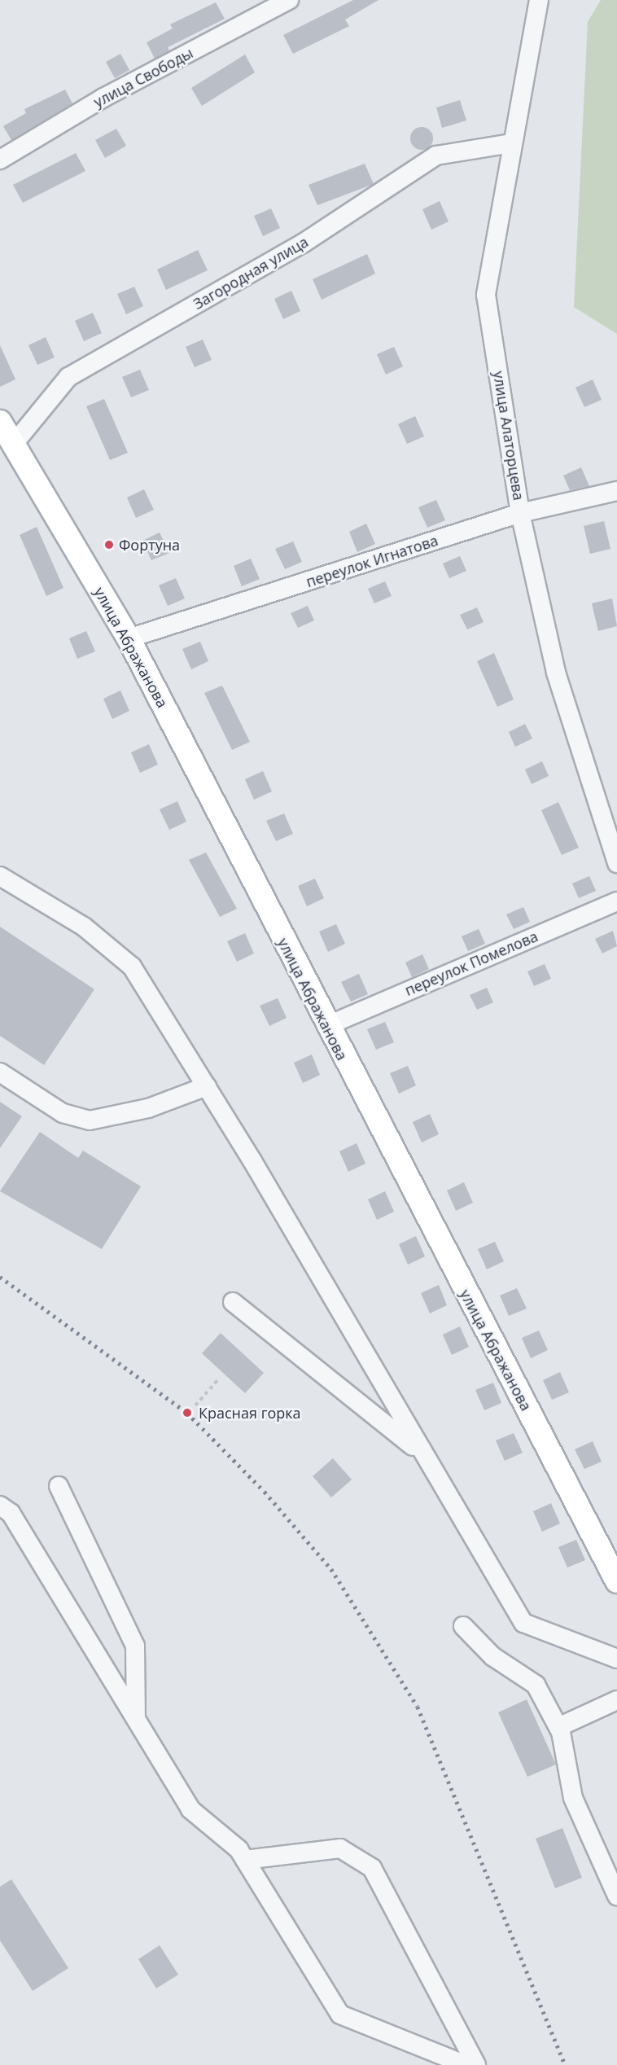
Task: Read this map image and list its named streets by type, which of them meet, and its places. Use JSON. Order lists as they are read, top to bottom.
{
  "streets": {
    "main road": ["улица Абражанова"],
    "street": [
      "улица Свободы",
      "Загородная улица",
      "улица Алаторцева",
      "переулок Игнатова",
      "переулок Помелова"
    ]
  },
  "crossings": [
    ["Загородная улица", "улица Алаторцева"],
    ["Загородная улица", "улица Абражанова"],
    ["улица Алаторцева", "переулок Игнатова"],
    ["переулок Игнатова", "улица Абражанова"],
    ["улица Абражанова", "переулок Помелова"]
  ],
  "places": ["Фортуна", "Красная горка"]
}
